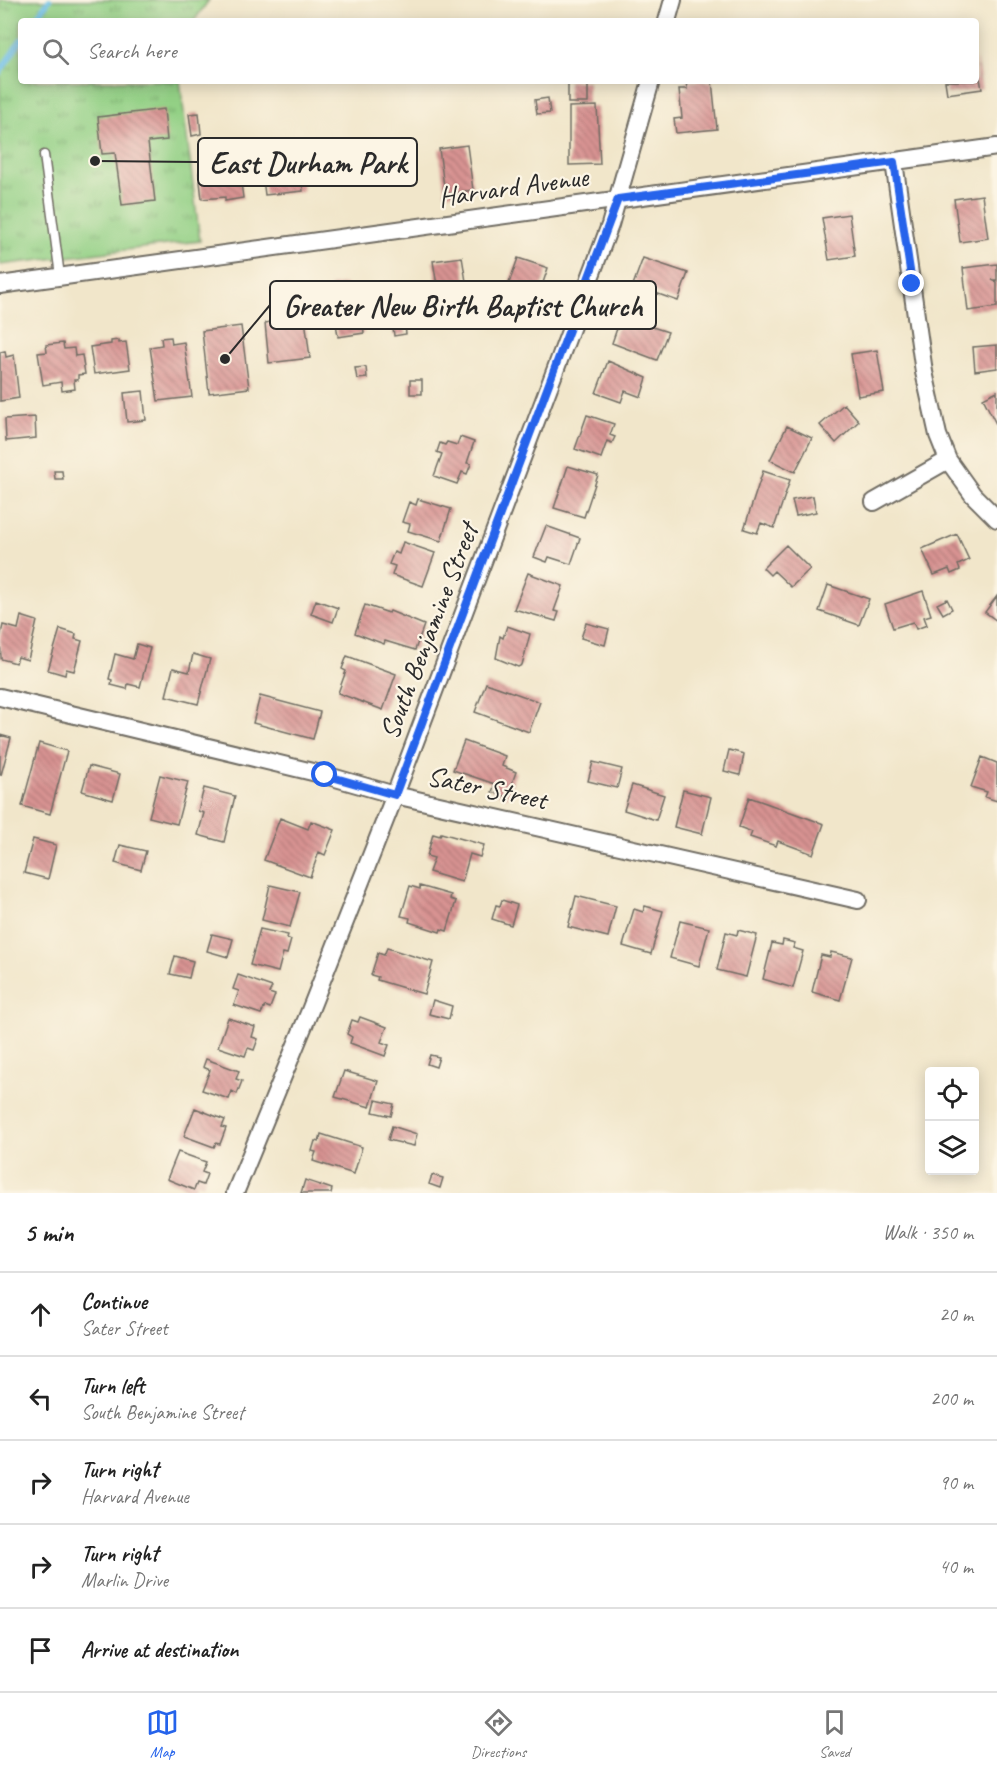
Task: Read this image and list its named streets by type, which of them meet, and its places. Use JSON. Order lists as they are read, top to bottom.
{
  "streets": {
    "street": ["Harvard Avenue", "South Benjamine Street", "Sater Street"]
  },
  "crossings": [
    ["Harvard Avenue", "South Benjamine Street"],
    ["South Benjamine Street", "Sater Street"]
  ],
  "places": ["East Durham Park", "Greater New Birth Baptist Church"],
  "page": {
    "search": "Search here",
    "heading": ["5 min", "Walk · 350 m"],
    "list": [
      ["Continue", "Sater Street", "20 m"],
      ["Turn left", "South Benjamine Street", "200 m"],
      ["Turn right", "Harvard Avenue", "90 m"],
      ["Turn right", "Marlin Drive", "40 m"],
      "Arrive at destination"
    ],
    "nav": ["Map", "Directions", "Saved"]
  }
}
